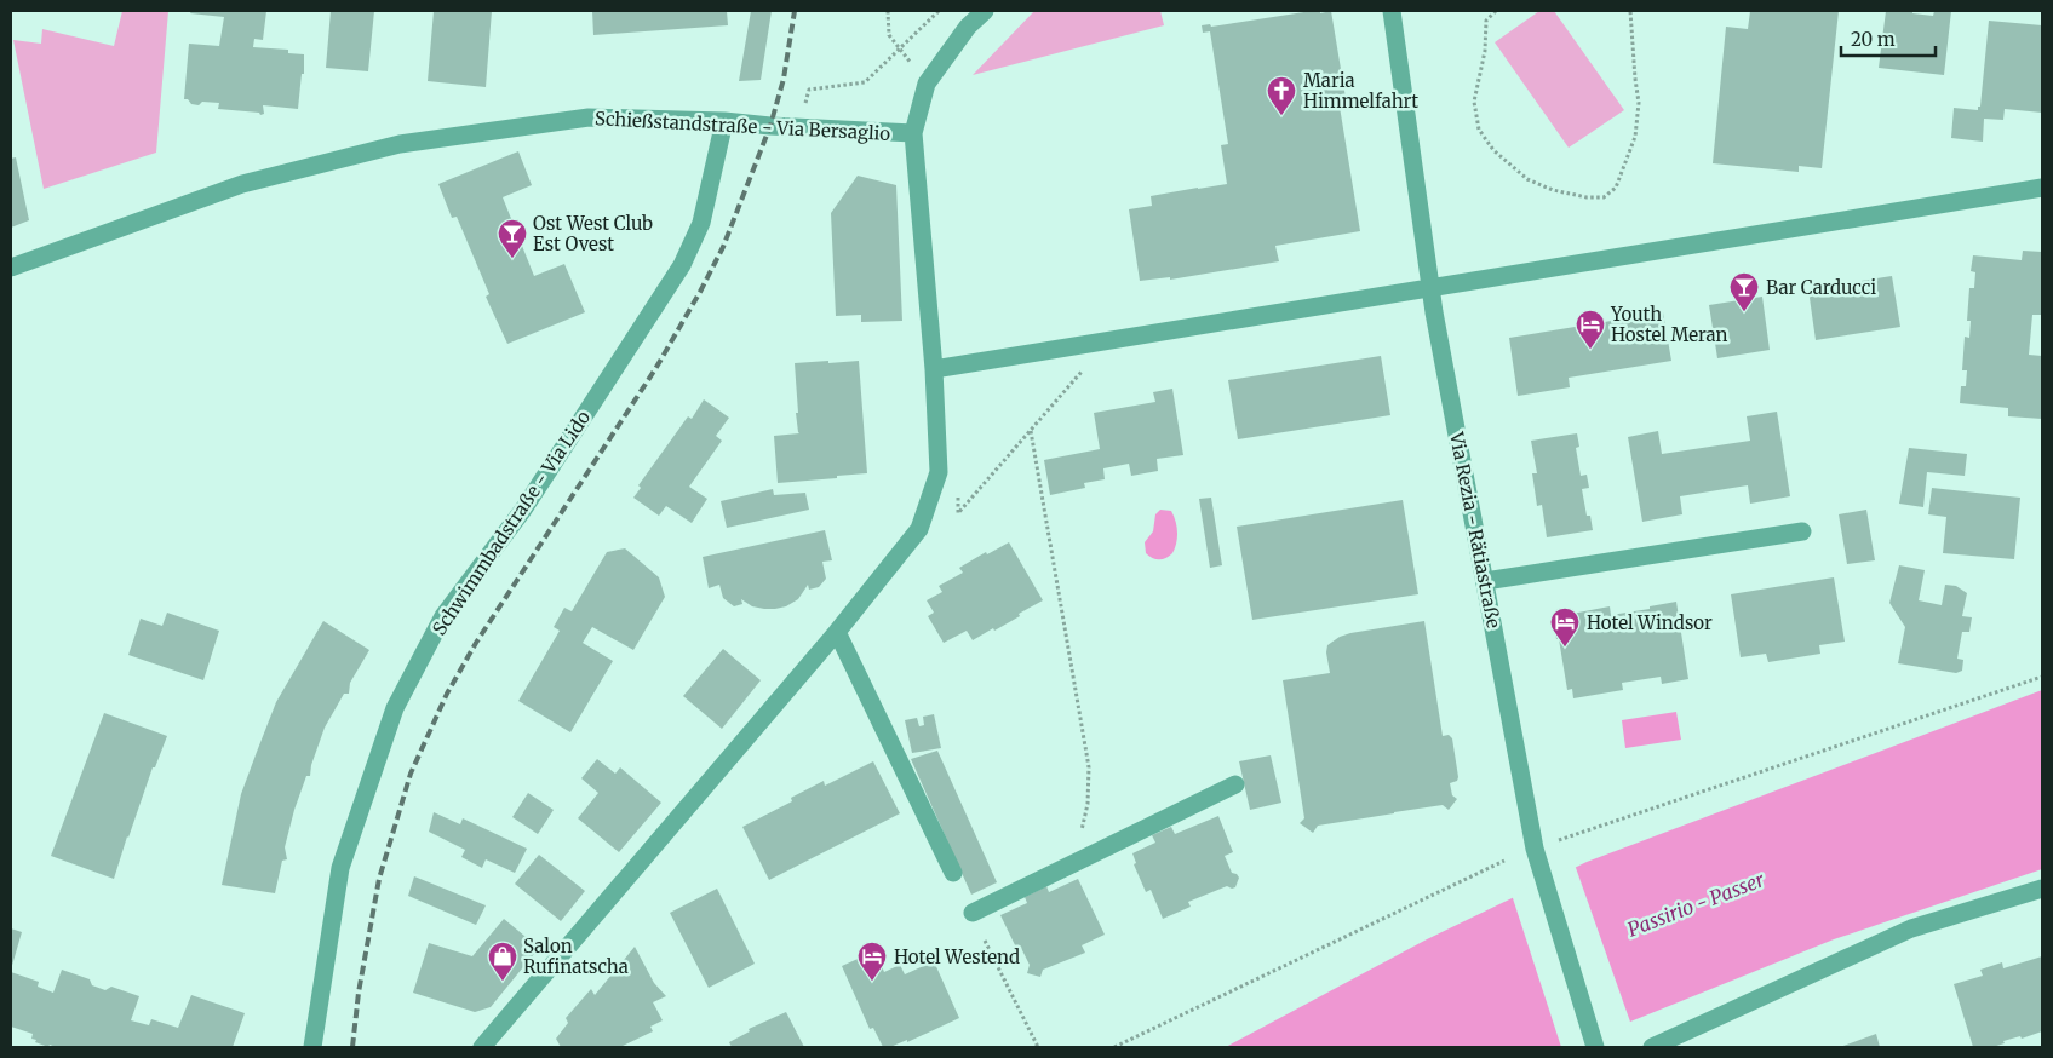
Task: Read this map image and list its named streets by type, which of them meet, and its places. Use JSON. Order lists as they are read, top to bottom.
{
  "streets": {
    "street": ["Schießstandstraße - Via Bersaglio", "Schwimmbadstraße - Via Lido", "Via Rezia - Rätiastraße"]
  },
  "crossings": [
    ["Schießstandstraße - Via Bersaglio", "Schwimmbadstraße - Via Lido"]
  ],
  "water": ["Passirio - Passer"],
  "places": {
    "church": ["Maria Himmelfahrt"],
    "bar": ["Ost West Club Est Ovest", "Bar Carducci"],
    "hotel": ["Youth Hostel Meran", "Hotel Windsor", "Hotel Westend"],
    "shop": ["Salon Rufinatscha"]
  },
  "scale_bar": "20 m"
}
